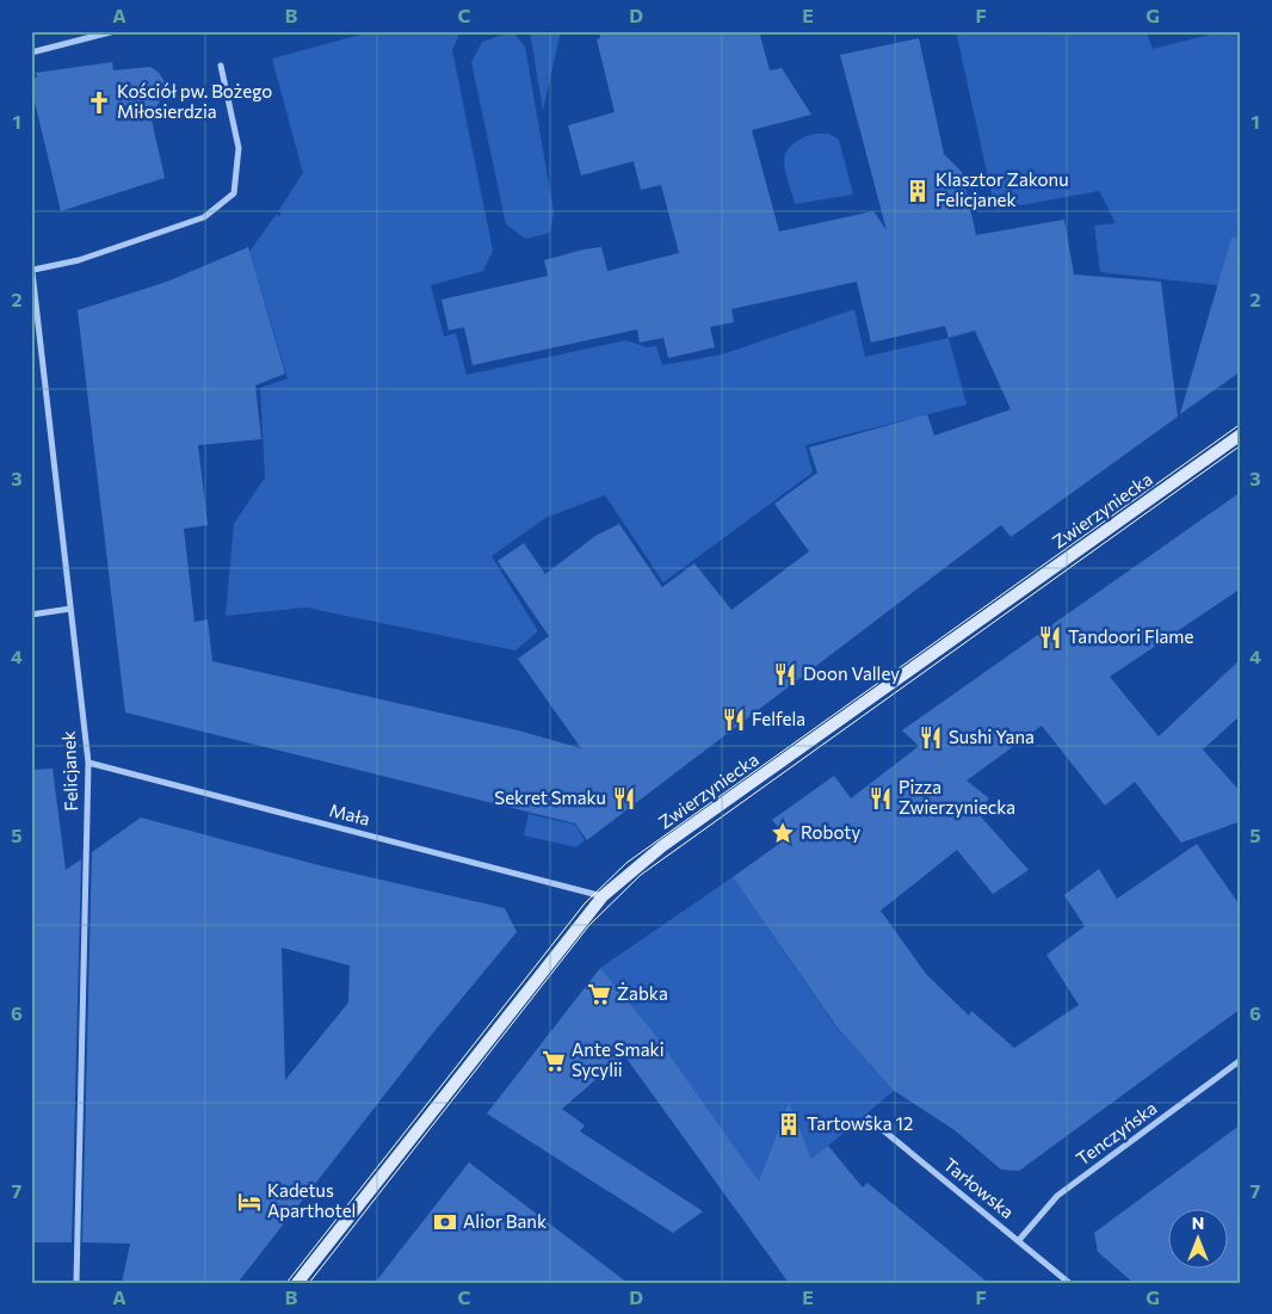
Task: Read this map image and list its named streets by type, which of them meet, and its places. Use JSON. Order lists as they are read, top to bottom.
{
  "streets": {
    "street": [
      "Zwierzyniecka",
      "Felicjanek",
      "Mała",
      "Tenczyńska",
      "Tarłowska"
    ]
  },
  "crossings": [
    ["Zwierzyniecka", "Mała"],
    ["Felicjanek", "Mała"],
    ["Tenczyńska", "Tarłowska"]
  ],
  "places": {
    "church": ["Kościół pw. Bożego Miłosierdzia"],
    "building": ["Klasztor Zakonu Felicjanek", "Tartowska 12"],
    "restaurant": [
      "Tandoori Flame",
      "Doon Valley",
      "Felfela",
      "Sushi Yana",
      "Sekret Smaku",
      "Pizza Zwierzyniecka"
    ],
    "place": ["Roboty"],
    "supermarket": ["Żabka", "Ante Smaki Sycylii"],
    "hotel": ["Kadetus Aparthotel"],
    "bank": ["Alior Bank"]
  },
  "north": "top",
  "grid": {
    "columns": [
      "A",
      "B",
      "C",
      "D",
      "E",
      "F",
      "G"
    ],
    "rows": [
      "1",
      "2",
      "3",
      "4",
      "5",
      "6",
      "7"
    ]
  }
}
